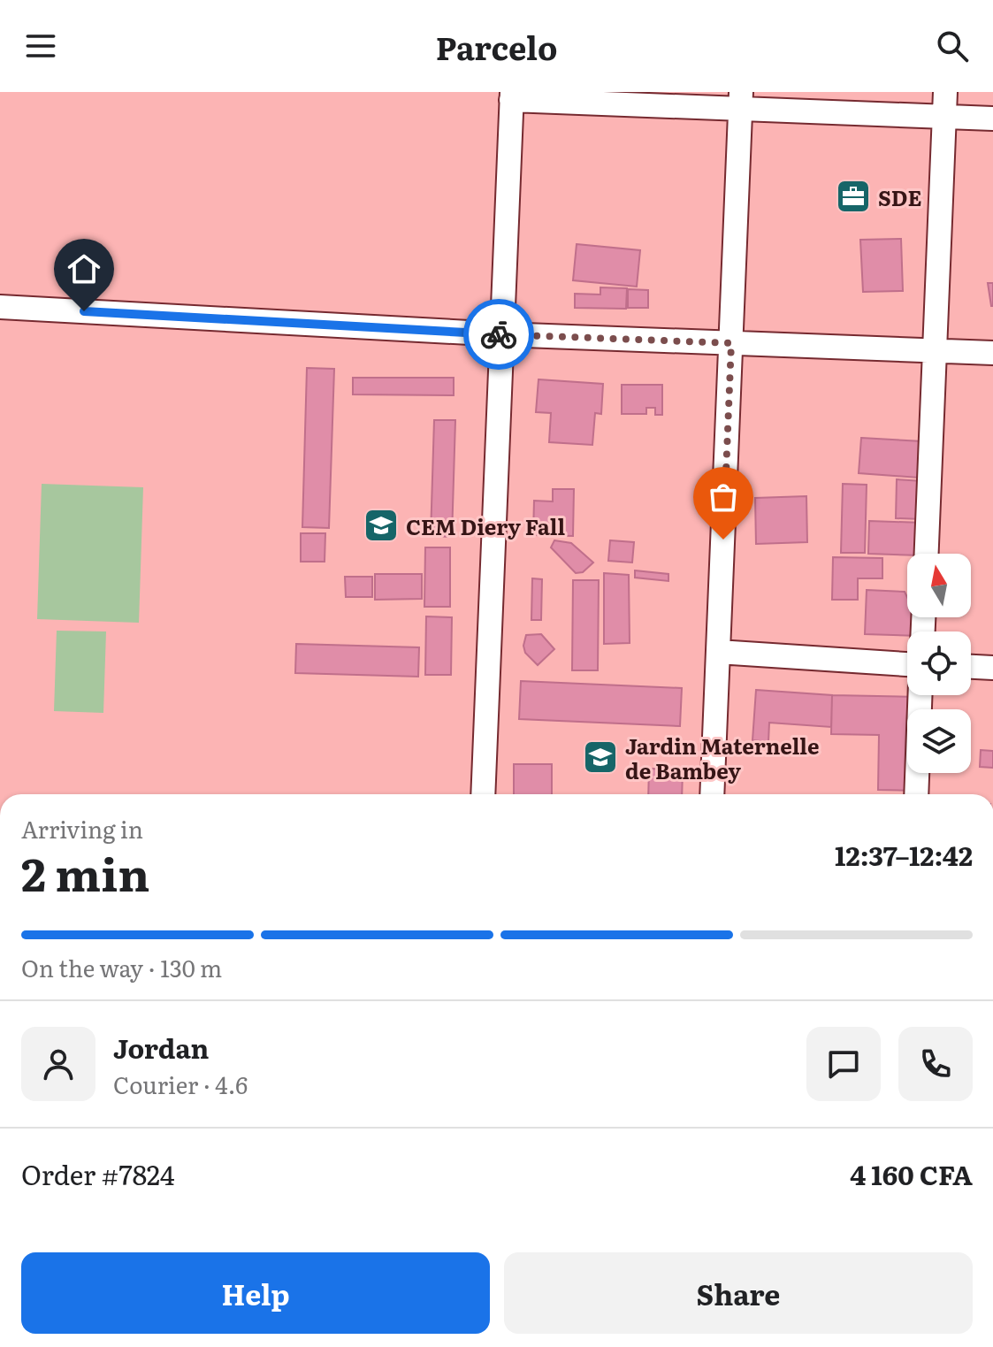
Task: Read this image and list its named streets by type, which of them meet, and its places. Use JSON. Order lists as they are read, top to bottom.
{
  "places": {
    "office": ["SDE"],
    "school or university": ["CEM Diery Fall", "Jardin Maternelle de Bambey"]
  },
  "north": "top",
  "page": {
    "header": "Parcelo",
    "heading": ["2 min", "Arriving in", "12:37–12:42"],
    "panel": [
      "Jordan",
      "Courier · 4.6",
      "Order #7824",
      "4 160 CFA"
    ],
    "bar": "On the way · 130 m",
    "buttons": ["Help", "Share"]
  }
}
